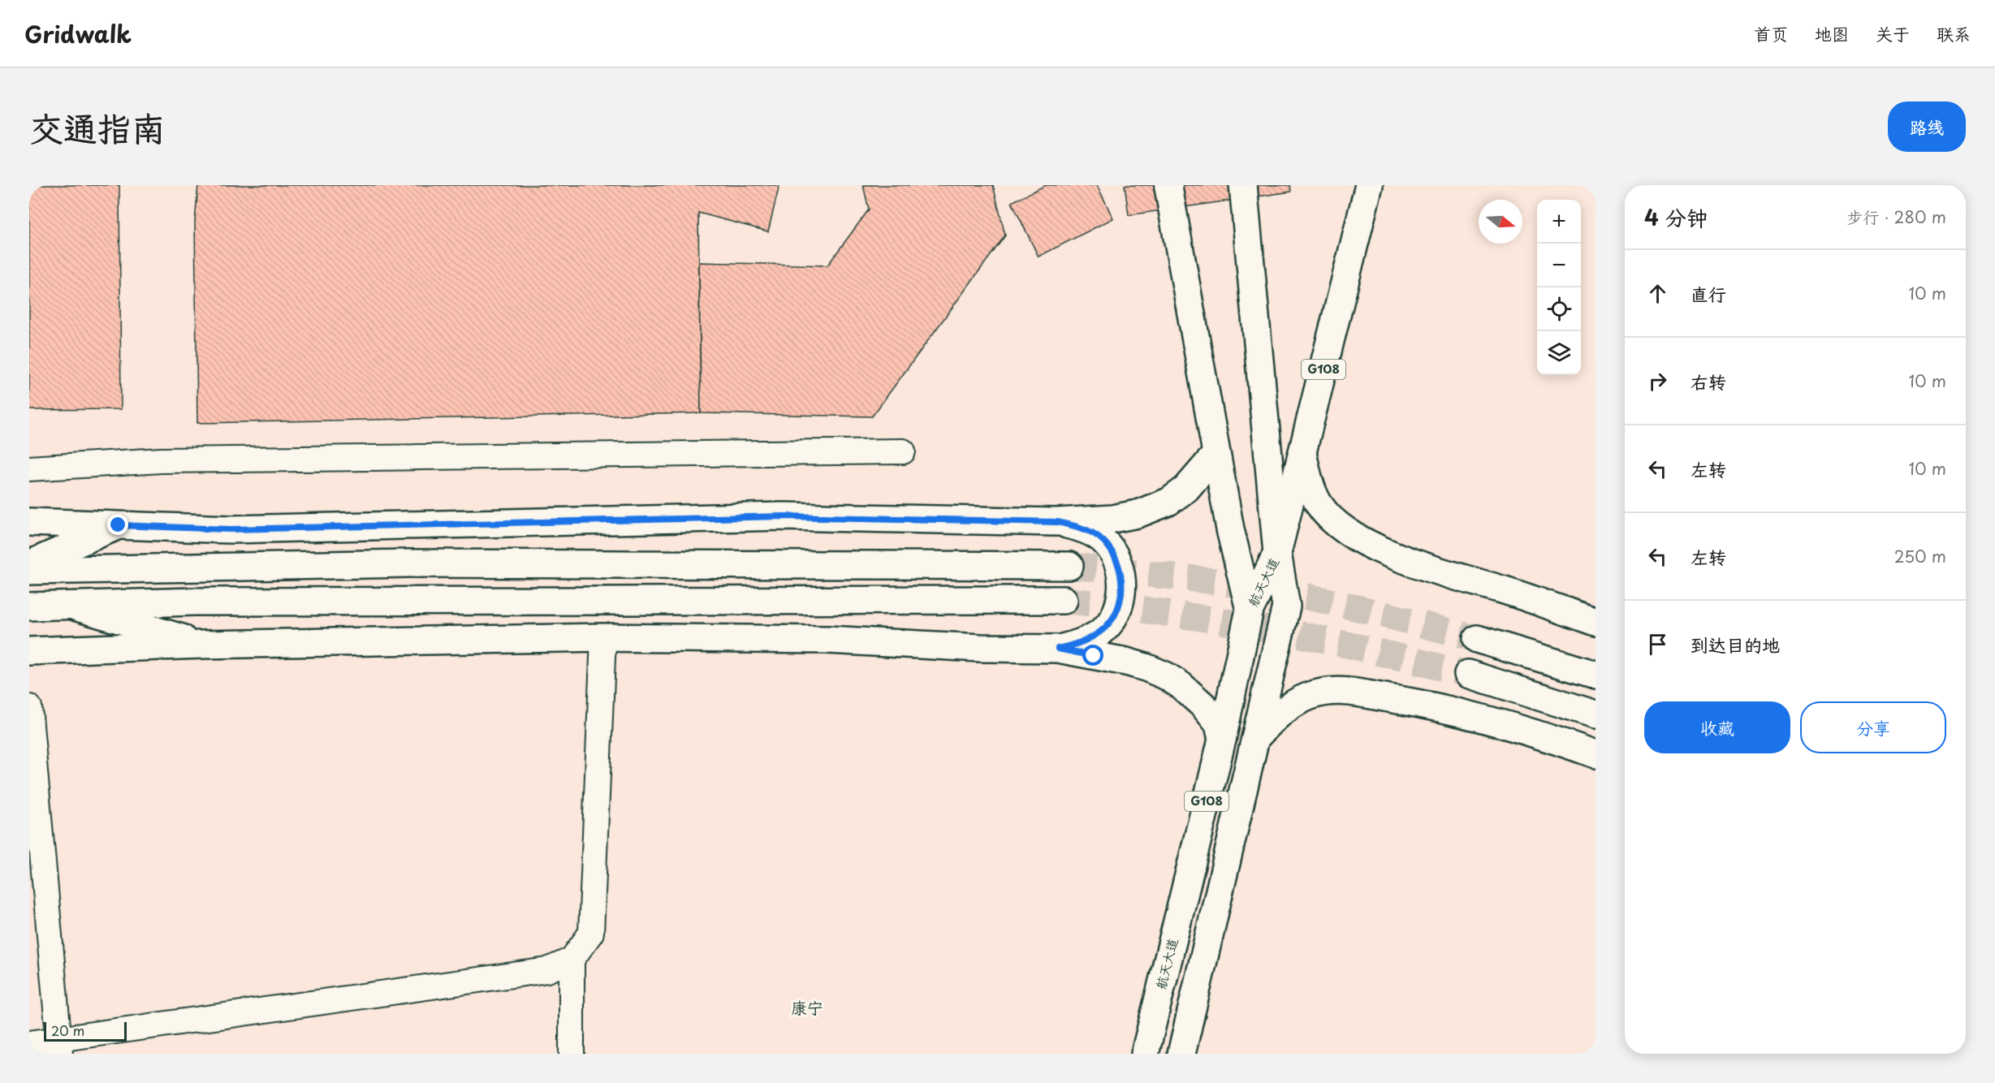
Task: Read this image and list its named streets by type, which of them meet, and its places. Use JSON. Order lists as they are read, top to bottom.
{
  "streets": {
    "main road": ["G108", "航天大道"]
  },
  "crossings": [
    ["G108", "航天大道"]
  ],
  "districts": ["康宁"],
  "scale_bar": "20 m",
  "north": "right",
  "page": {
    "header": "Gridwalk",
    "nav": [
      "首页",
      "地图",
      "关于",
      "联系"
    ],
    "title": "交通指南",
    "buttons": [
      "路线",
      ["收藏", "分享"]
    ],
    "heading": ["4 分钟", "步行 · 280 m"],
    "map_buttons": ["+", "−"],
    "list": [
      ["直行", "10 m"],
      ["右转", "10 m"],
      ["左转", "10 m"],
      ["左转", "250 m"],
      "到达目的地"
    ],
    "scale": "20 m"
  }
}
